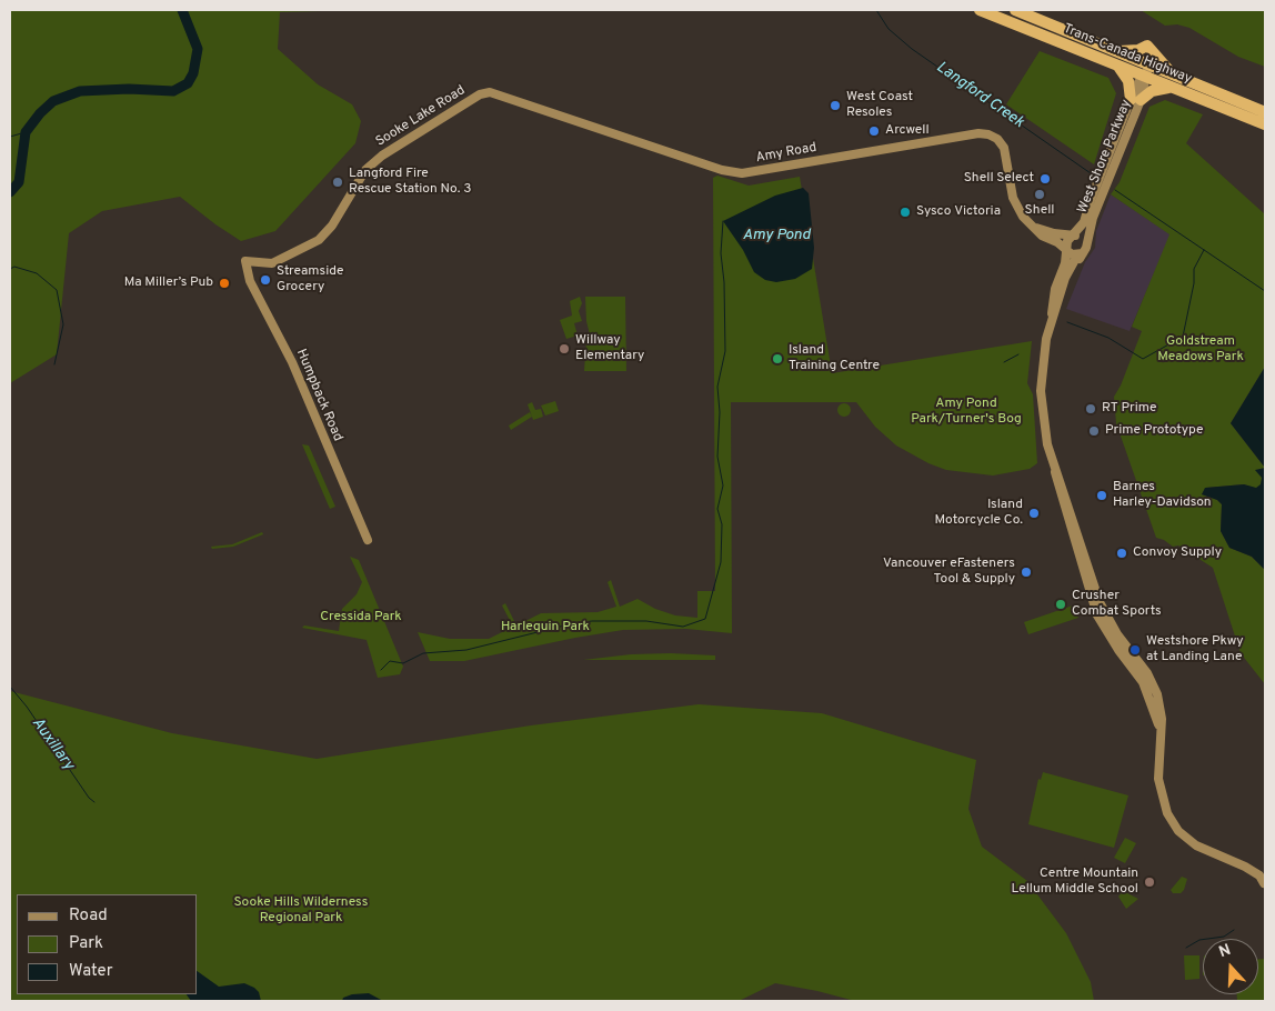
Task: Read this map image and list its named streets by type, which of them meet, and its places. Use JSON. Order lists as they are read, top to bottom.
{
  "streets": {
    "highway": ["Trans-Canada Highway"],
    "street": [
      "Sooke Lake Road",
      "Amy Road",
      "West Shore Parkway",
      "Humpback Road"
    ]
  },
  "crossings": [
    ["Trans-Canada Highway", "West Shore Parkway"],
    ["Sooke Lake Road", "Amy Road"],
    ["Sooke Lake Road", "Humpback Road"],
    ["Amy Road", "West Shore Parkway"]
  ],
  "water": ["Langford Creek", "Amy Pond", "Auxillary"],
  "parks": [
    "Goldstream Meadows Park",
    "Amy Pond Park/Turner's Bog",
    "Cressida Park",
    "Harlequin Park",
    "Sooke Hills Wilderness Regional Park"
  ],
  "places": [
    "West Coast Resoles",
    "Arcwell",
    "Shell Select",
    "Langford Fire Rescue Station No. 3",
    "Shell",
    "Sysco Victoria",
    "Streamside Grocery",
    "Ma Miller’s Pub",
    "Willway Elementary",
    "Island Training Centre",
    "RT Prime",
    "Prime Prototype",
    "Barnes Harley-Davidson",
    "Island Motorcycle Co.",
    "Convoy Supply",
    "Vancouver eFasteners Tool & Supply",
    "Crusher Combat Sports",
    "Westshore Pkwy at Landing Lane",
    "Centre Mountain Lellum Middle School"
  ],
  "legend": ["Road", "Park", "Water"],
  "north": "top"
}
